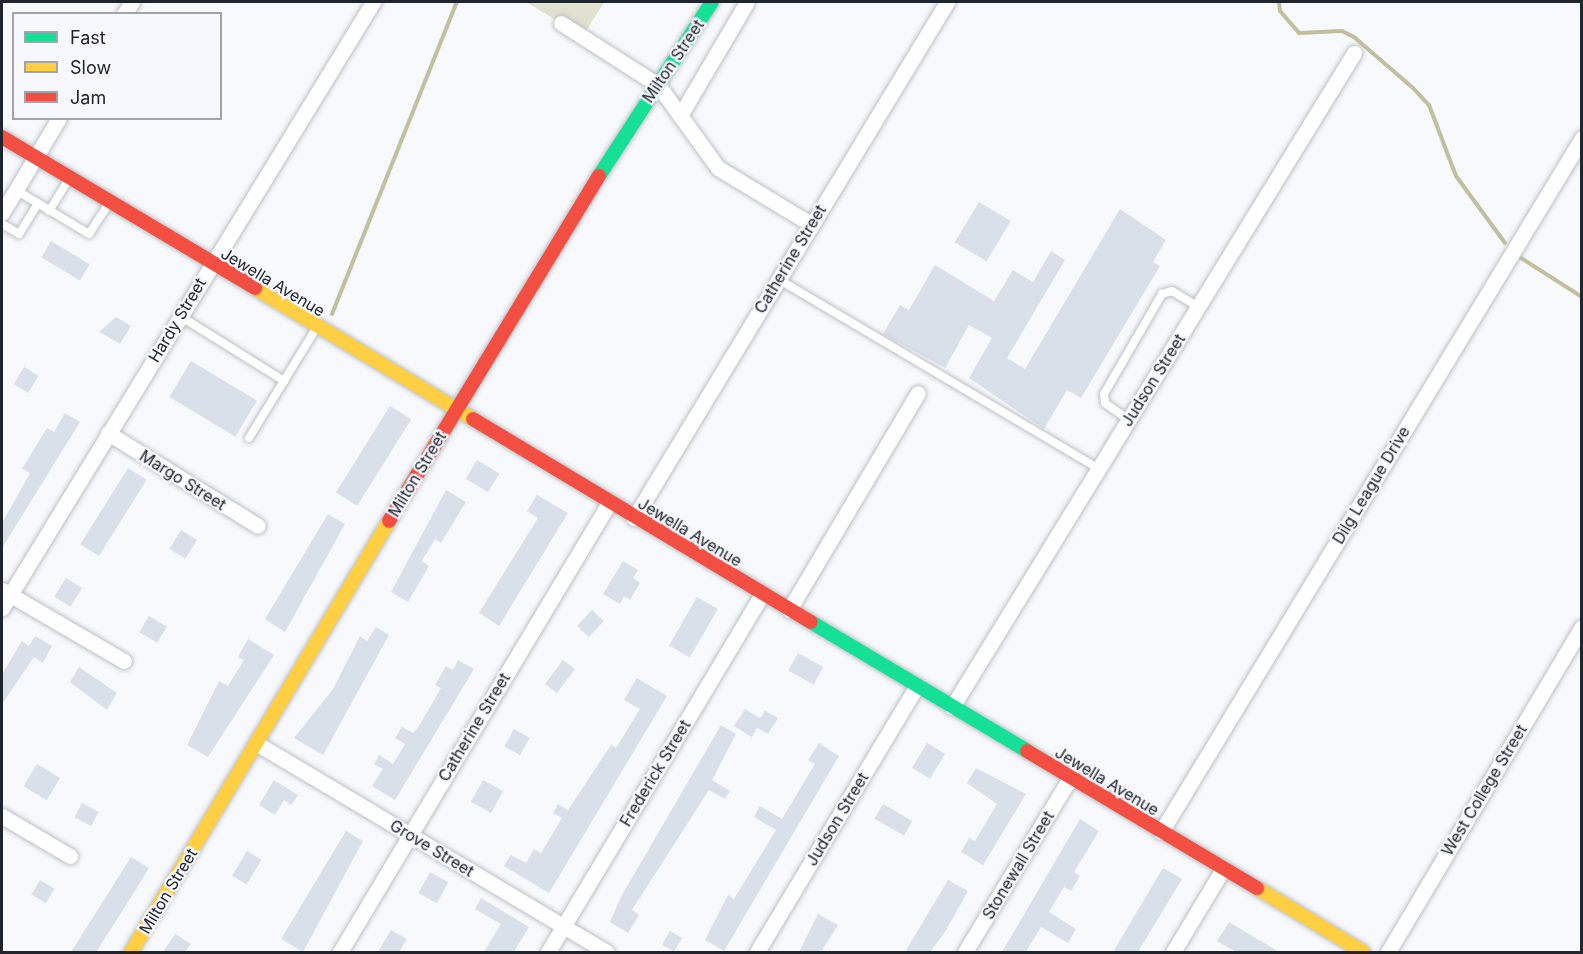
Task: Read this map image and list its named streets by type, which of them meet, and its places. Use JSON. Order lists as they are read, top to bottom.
{
  "streets": {
    "main road": ["Milton Street", "Jewella Avenue"],
    "street": [
      "Catherine Street",
      "Hardy Street",
      "Judson Street",
      "Margo Street",
      "Dilg League Drive",
      "Frederick Street",
      "West College Street",
      "Grove Street",
      "Stonewall Street"
    ]
  },
  "crossings": [
    ["Milton Street", "Jewella Avenue"],
    ["Milton Street", "Grove Street"],
    ["Catherine Street", "Jewella Avenue"],
    ["Catherine Street", "Grove Street"],
    ["Jewella Avenue", "Hardy Street"],
    ["Jewella Avenue", "Judson Street"],
    ["Jewella Avenue", "Dilg League Drive"],
    ["Jewella Avenue", "Frederick Street"],
    ["Jewella Avenue", "Stonewall Street"],
    ["Hardy Street", "Margo Street"],
    ["Frederick Street", "Grove Street"]
  ],
  "legend": ["Fast", "Slow", "Jam"]
}
